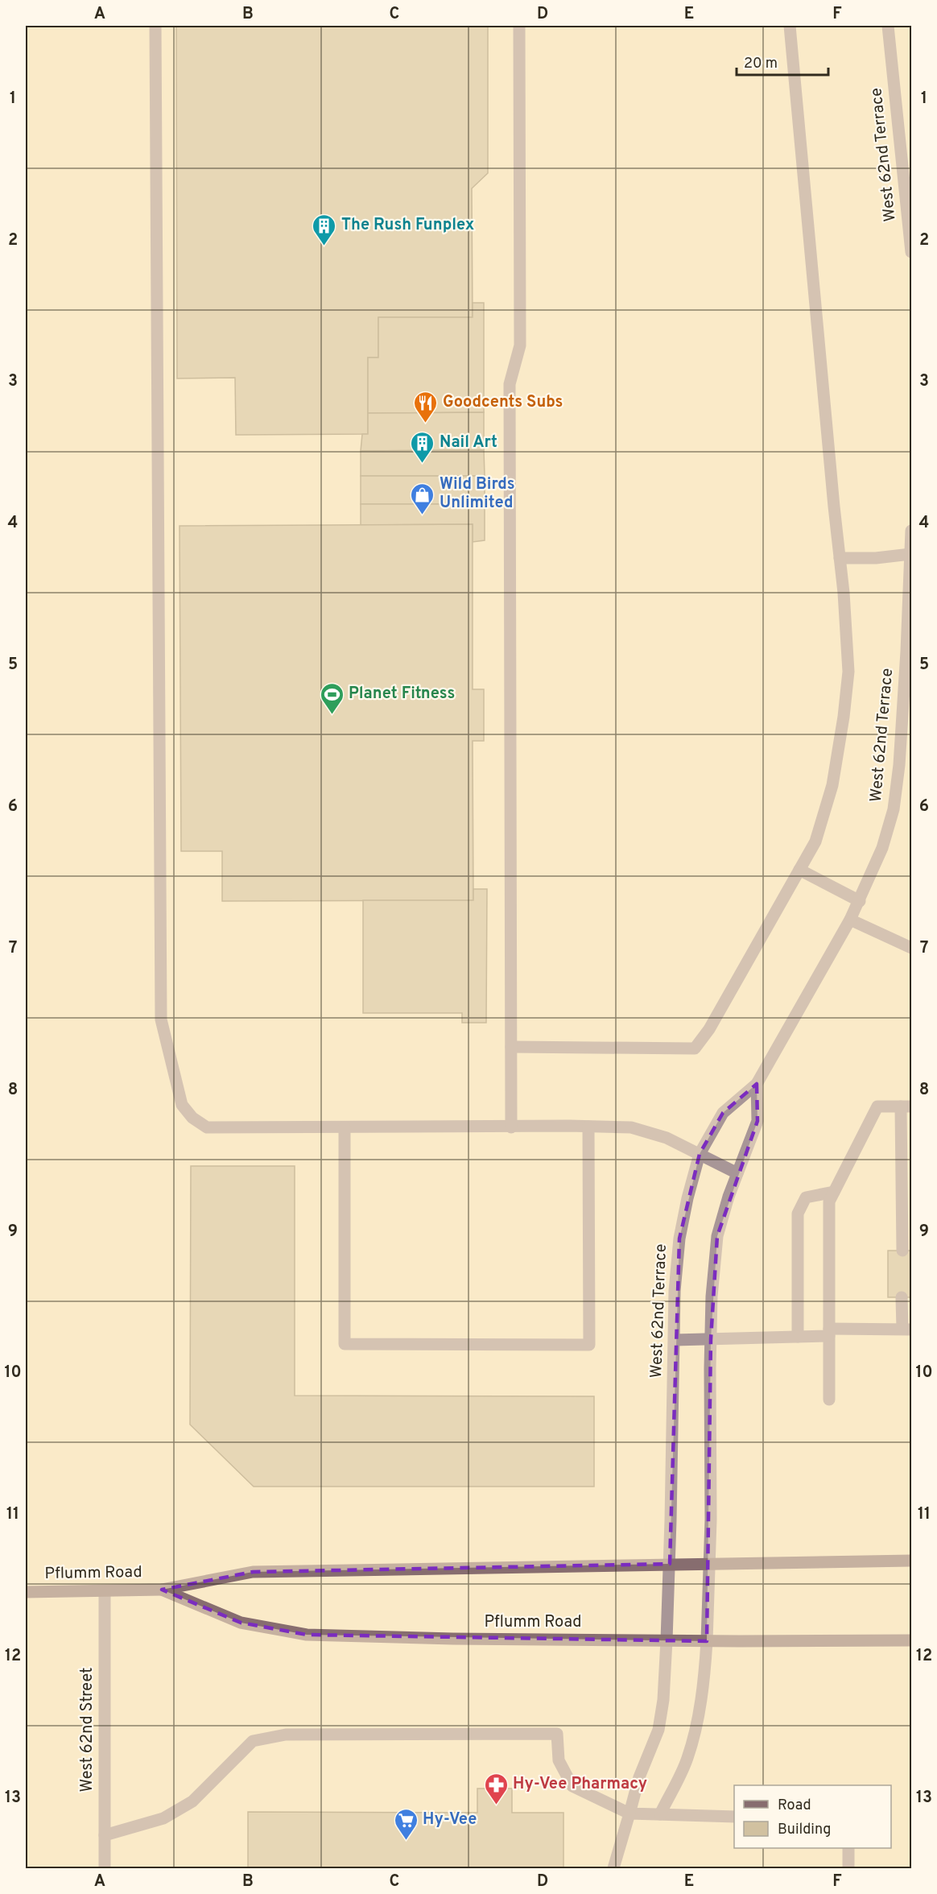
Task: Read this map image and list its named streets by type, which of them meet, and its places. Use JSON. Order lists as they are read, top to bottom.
{
  "streets": {
    "main road": ["Pflumm Road"],
    "street": ["West 62nd Terrace", "West 62nd Street"]
  },
  "crossings": [
    ["West 62nd Terrace", "Pflumm Road"],
    ["Pflumm Road", "West 62nd Street"]
  ],
  "places": {
    "building": ["The Rush Funplex", "Nail Art"],
    "restaurant": ["Goodcents Subs"],
    "shop": ["Wild Birds Unlimited"],
    "sports": ["Planet Fitness"],
    "pharmacy": ["Hy-Vee Pharmacy"],
    "supermarket": ["Hy-Vee"]
  },
  "legend": ["Road", "Building"],
  "scale_bar": "20 m",
  "grid": {
    "columns": [
      "A",
      "B",
      "C",
      "D",
      "E",
      "F"
    ],
    "rows": [
      "1",
      "2",
      "3",
      "4",
      "5",
      "6",
      "7",
      "8",
      "9",
      "10",
      "11",
      "12",
      "13"
    ]
  }
}
